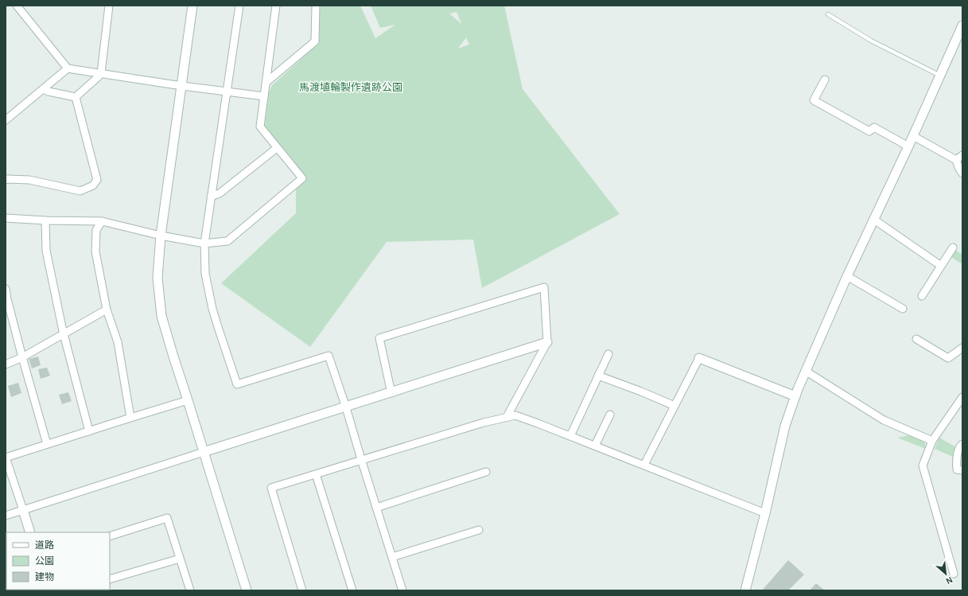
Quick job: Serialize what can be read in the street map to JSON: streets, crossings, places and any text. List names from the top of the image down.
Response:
{
  "parks": ["馬渡埴輪製作遺跡公園"],
  "legend": ["道路", "公園", "建物"],
  "north": "bottom right"
}
